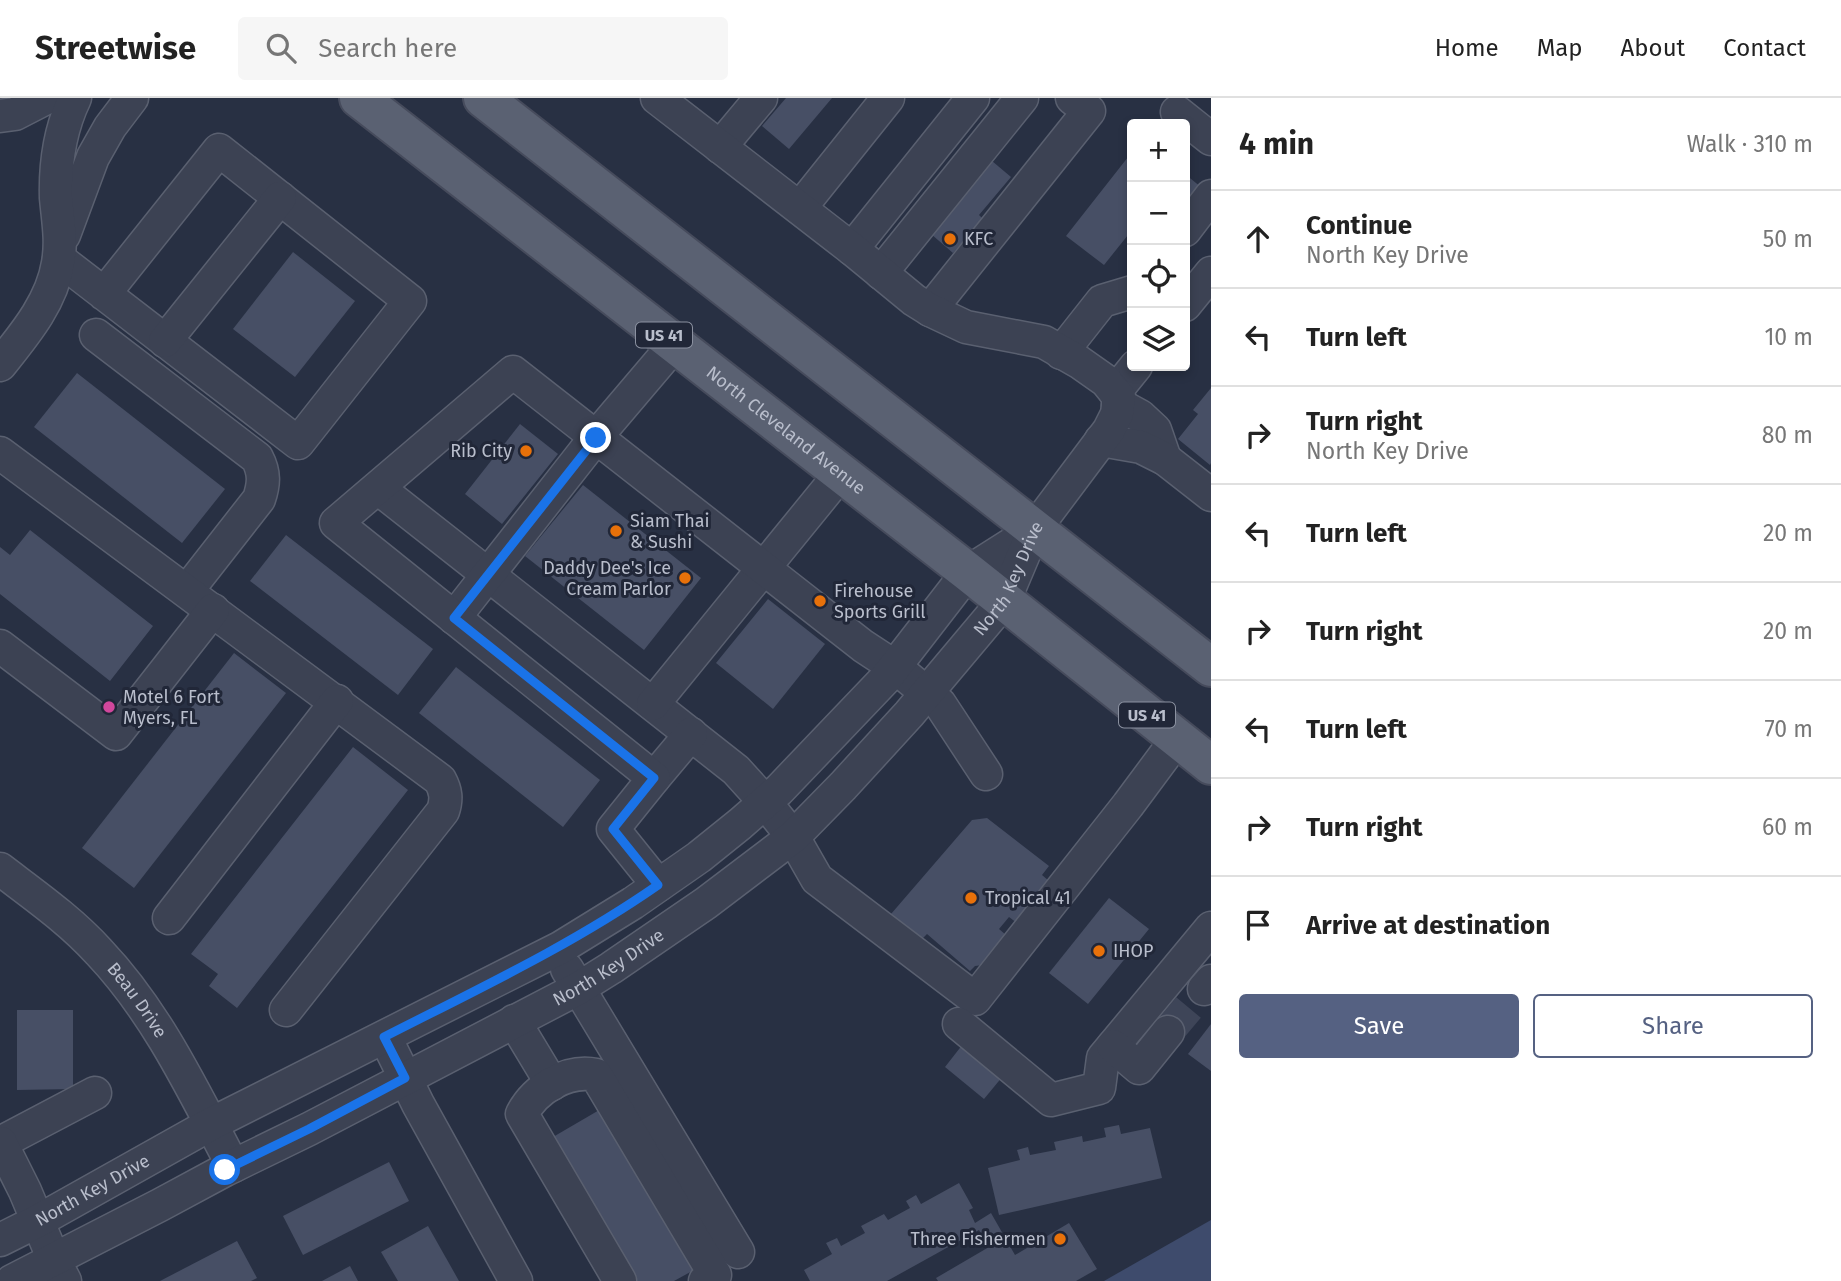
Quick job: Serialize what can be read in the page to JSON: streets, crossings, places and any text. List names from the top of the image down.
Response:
{
  "streets": {
    "main road": ["US 41", "North Cleveland Avenue"],
    "street": ["North Key Drive", "Beau Drive"]
  },
  "crossings": [
    ["North Cleveland Avenue", "North Key Drive"],
    ["North Key Drive", "Beau Drive"]
  ],
  "places": [
    "KFC",
    "Rib City",
    "Siam Thai & Sushi",
    "Daddy Dee's Ice Cream Parlor",
    "Firehouse Sports Grill",
    "Motel 6 Fort Myers, FL",
    "Tropical 41",
    "IHOP",
    "Three Fishermen"
  ],
  "page": {
    "header": "Streetwise",
    "search": "Search here",
    "nav": [
      "Home",
      "Map",
      "About",
      "Contact"
    ],
    "heading": ["4 min", "Walk · 310 m"],
    "map_buttons": ["+", "−"],
    "list": [
      ["Continue", "North Key Drive", "50 m"],
      ["Turn left", "10 m"],
      ["Turn right", "North Key Drive", "80 m"],
      ["Turn left", "20 m"],
      ["Turn right", "20 m"],
      ["Turn left", "70 m"],
      ["Turn right", "60 m"],
      "Arrive at destination"
    ],
    "buttons": ["Save", "Share"]
  }
}
